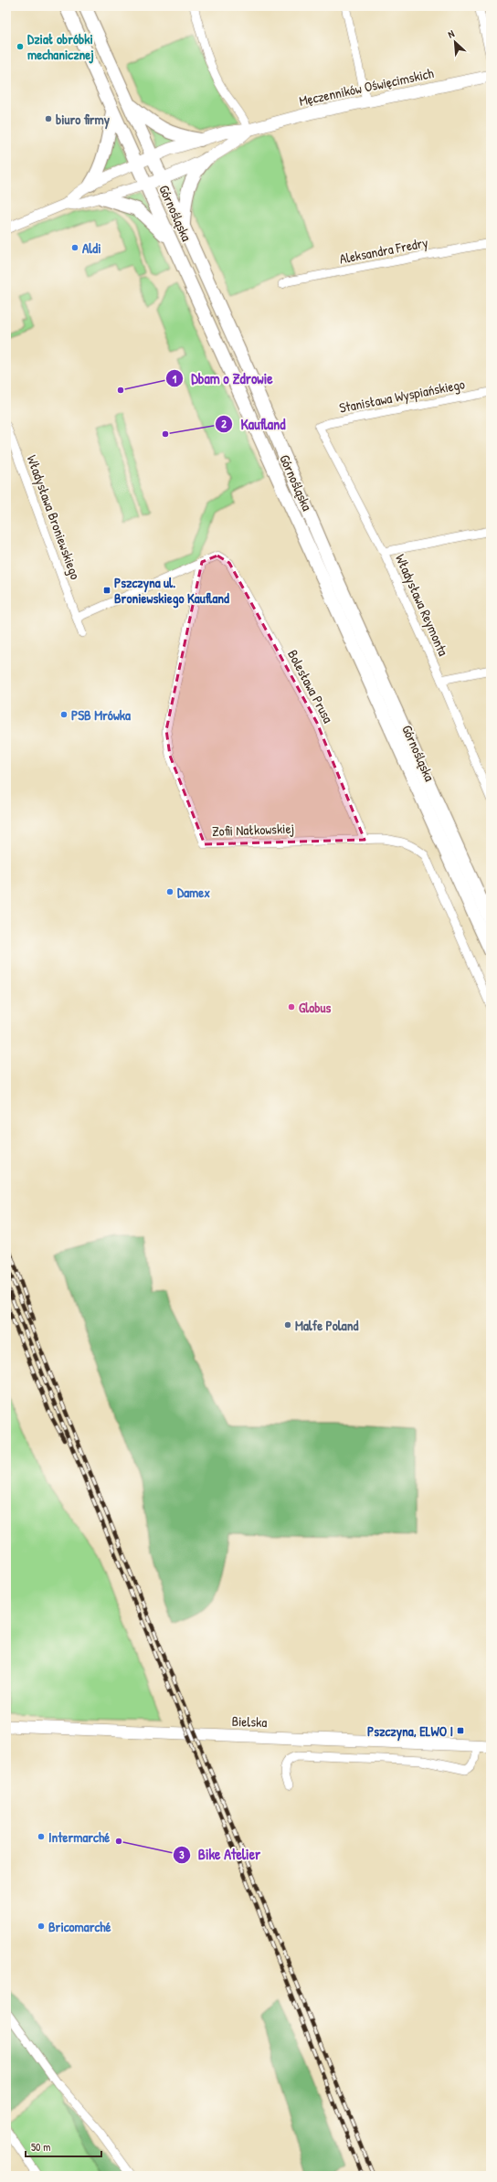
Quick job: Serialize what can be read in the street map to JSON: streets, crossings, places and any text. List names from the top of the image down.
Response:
{
  "streets": {
    "main road": ["Męczenników Oświęcimskich", "Górnośląska", "Bielska"],
    "street": [
      "Aleksandra Fredry",
      "Stanisława Wyspiańskiego",
      "Władysława Broniewskiego",
      "Władysława Reymonta",
      "Bolesława Prusa",
      "Zofii Nałkowskiej"
    ]
  },
  "crossings": [
    ["Męczenników Oświęcimskich", "Górnośląska"],
    ["Stanisława Wyspiańskiego", "Władysława Reymonta"],
    ["Bolesława Prusa", "Zofii Nałkowskiej"]
  ],
  "places": {
    "other": [
      "Dział obróbki mechanicznej",
      "biuro firmy",
      "Aldi",
      "Dbam o Zdrowie",
      "Kaufland",
      "PSB Mrówka",
      "Damex",
      "Globus",
      "Malfe Poland",
      "Intermarché",
      "Bike Atelier",
      "Bricomarché"
    ],
    "transit": ["Pszczyna ul. Broniewskiego Kaufland", "Pszczyna, ELWO I"]
  },
  "scale_bar": "50 m",
  "north": "top left"
}
